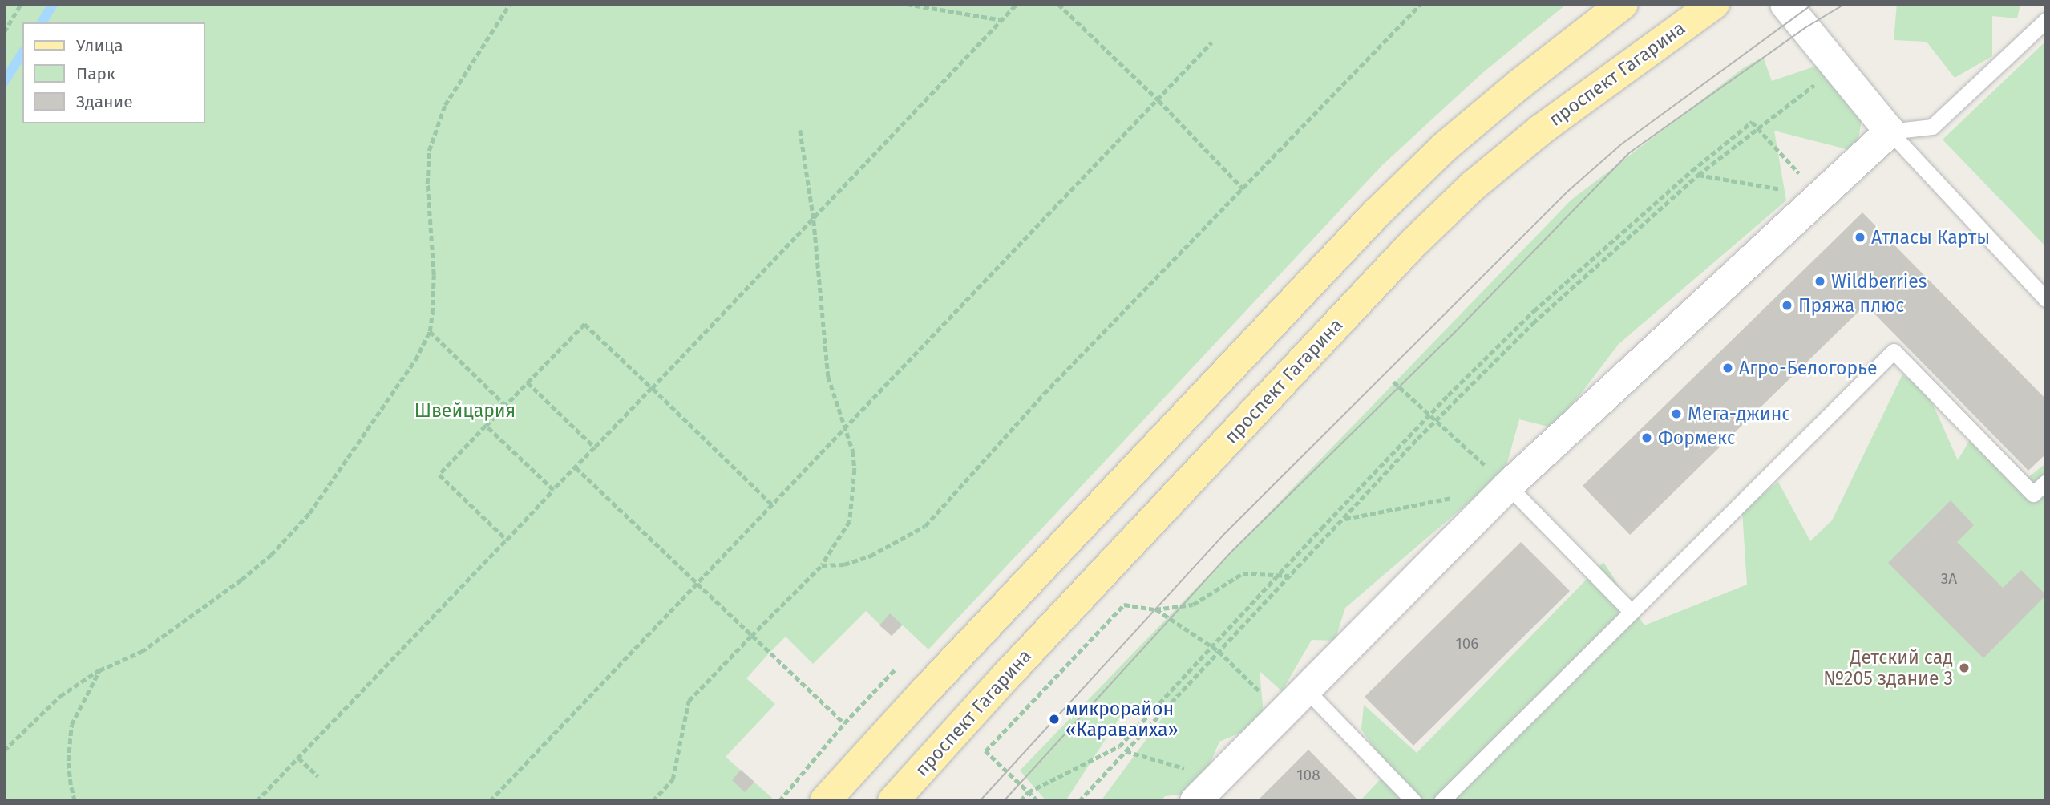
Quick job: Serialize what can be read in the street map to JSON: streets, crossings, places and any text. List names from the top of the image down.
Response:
{
  "streets": {
    "main road": ["проспект Гагарина"]
  },
  "parks": ["Швейцария"],
  "places": [
    "Атласы Карты",
    "Wildberries",
    "Пряжа плюс",
    "Агро-Белогорье",
    "Мега-джинс",
    "Формекс",
    "Детский сад №205 здание 3",
    "микрорайон «Караваиха»"
  ],
  "house_numbers": ["3А", "106", "108"],
  "legend": ["Улица", "Парк", "Здание"]
}
